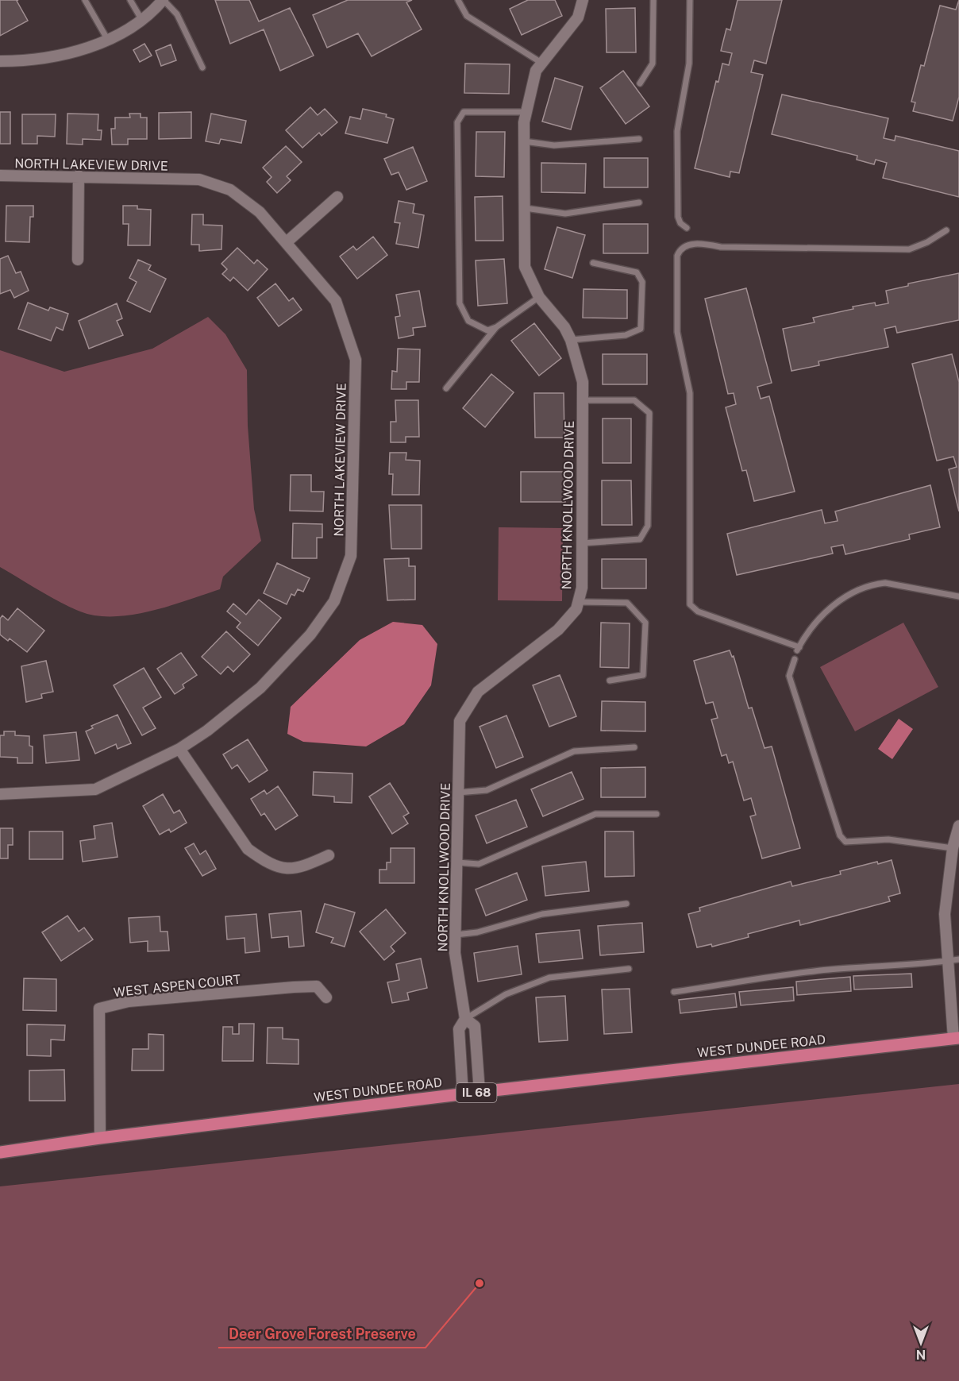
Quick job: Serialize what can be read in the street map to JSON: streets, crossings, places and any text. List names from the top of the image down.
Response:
{
  "streets": {
    "main road": ["WEST DUNDEE ROAD", "IL 68"],
    "street": ["NORTH LAKEVIEW DRIVE", "NORTH KNOLLWOOD DRIVE", "WEST ASPEN COURT"]
  },
  "crossings": [
    ["NORTH KNOLLWOOD DRIVE", "WEST DUNDEE ROAD"],
    ["WEST ASPEN COURT", "WEST DUNDEE ROAD"]
  ],
  "places": ["Deer Grove Forest Preserve"],
  "north": "bottom"
}
